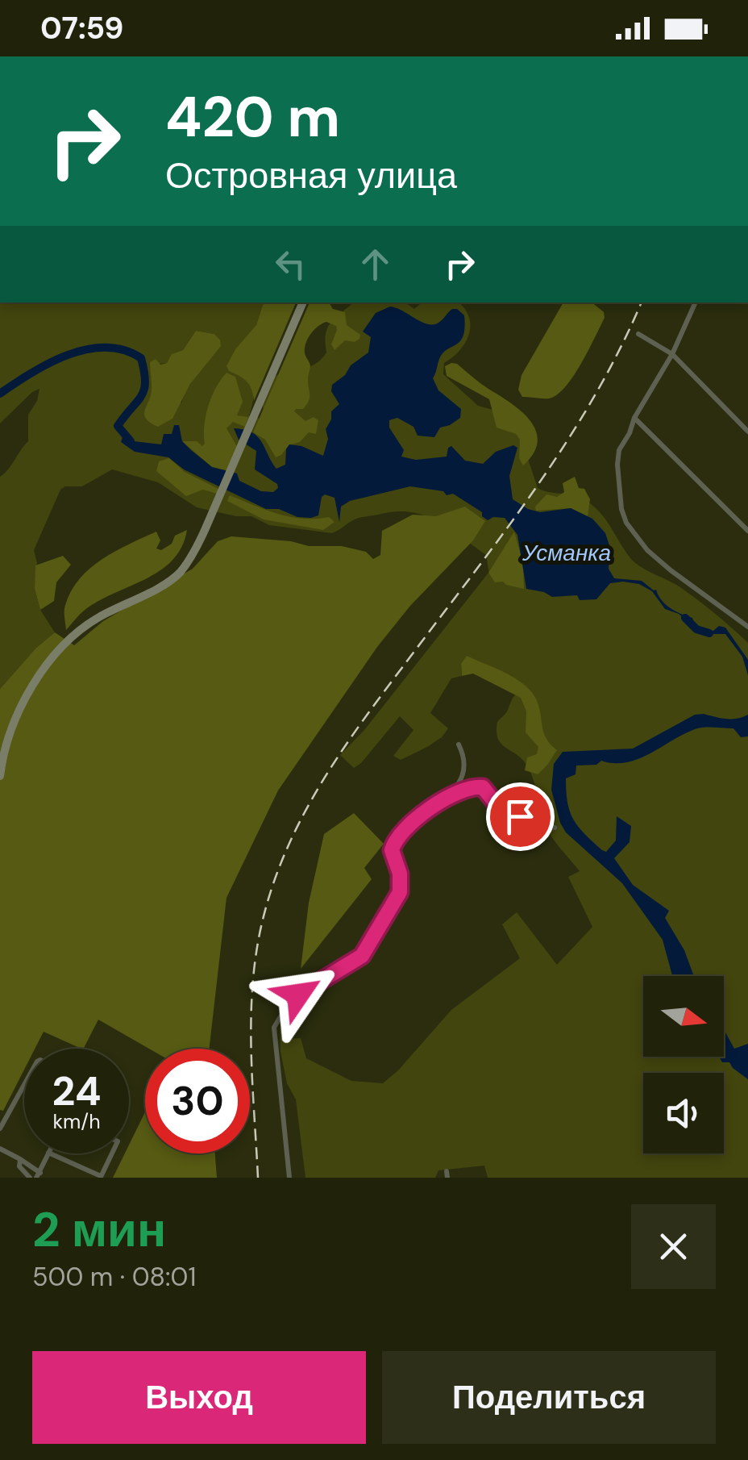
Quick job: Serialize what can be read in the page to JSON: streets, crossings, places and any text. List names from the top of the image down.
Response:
{
  "water": ["Усманка"],
  "north": "right",
  "page": {
    "status": "07:59",
    "turn": ["420 m", "Островная улица"],
    "speed": "24 km/h",
    "limit": "30",
    "heading": ["2 мин", "500 m · 08:01"],
    "buttons": ["Выход", "Поделиться"]
  }
}
